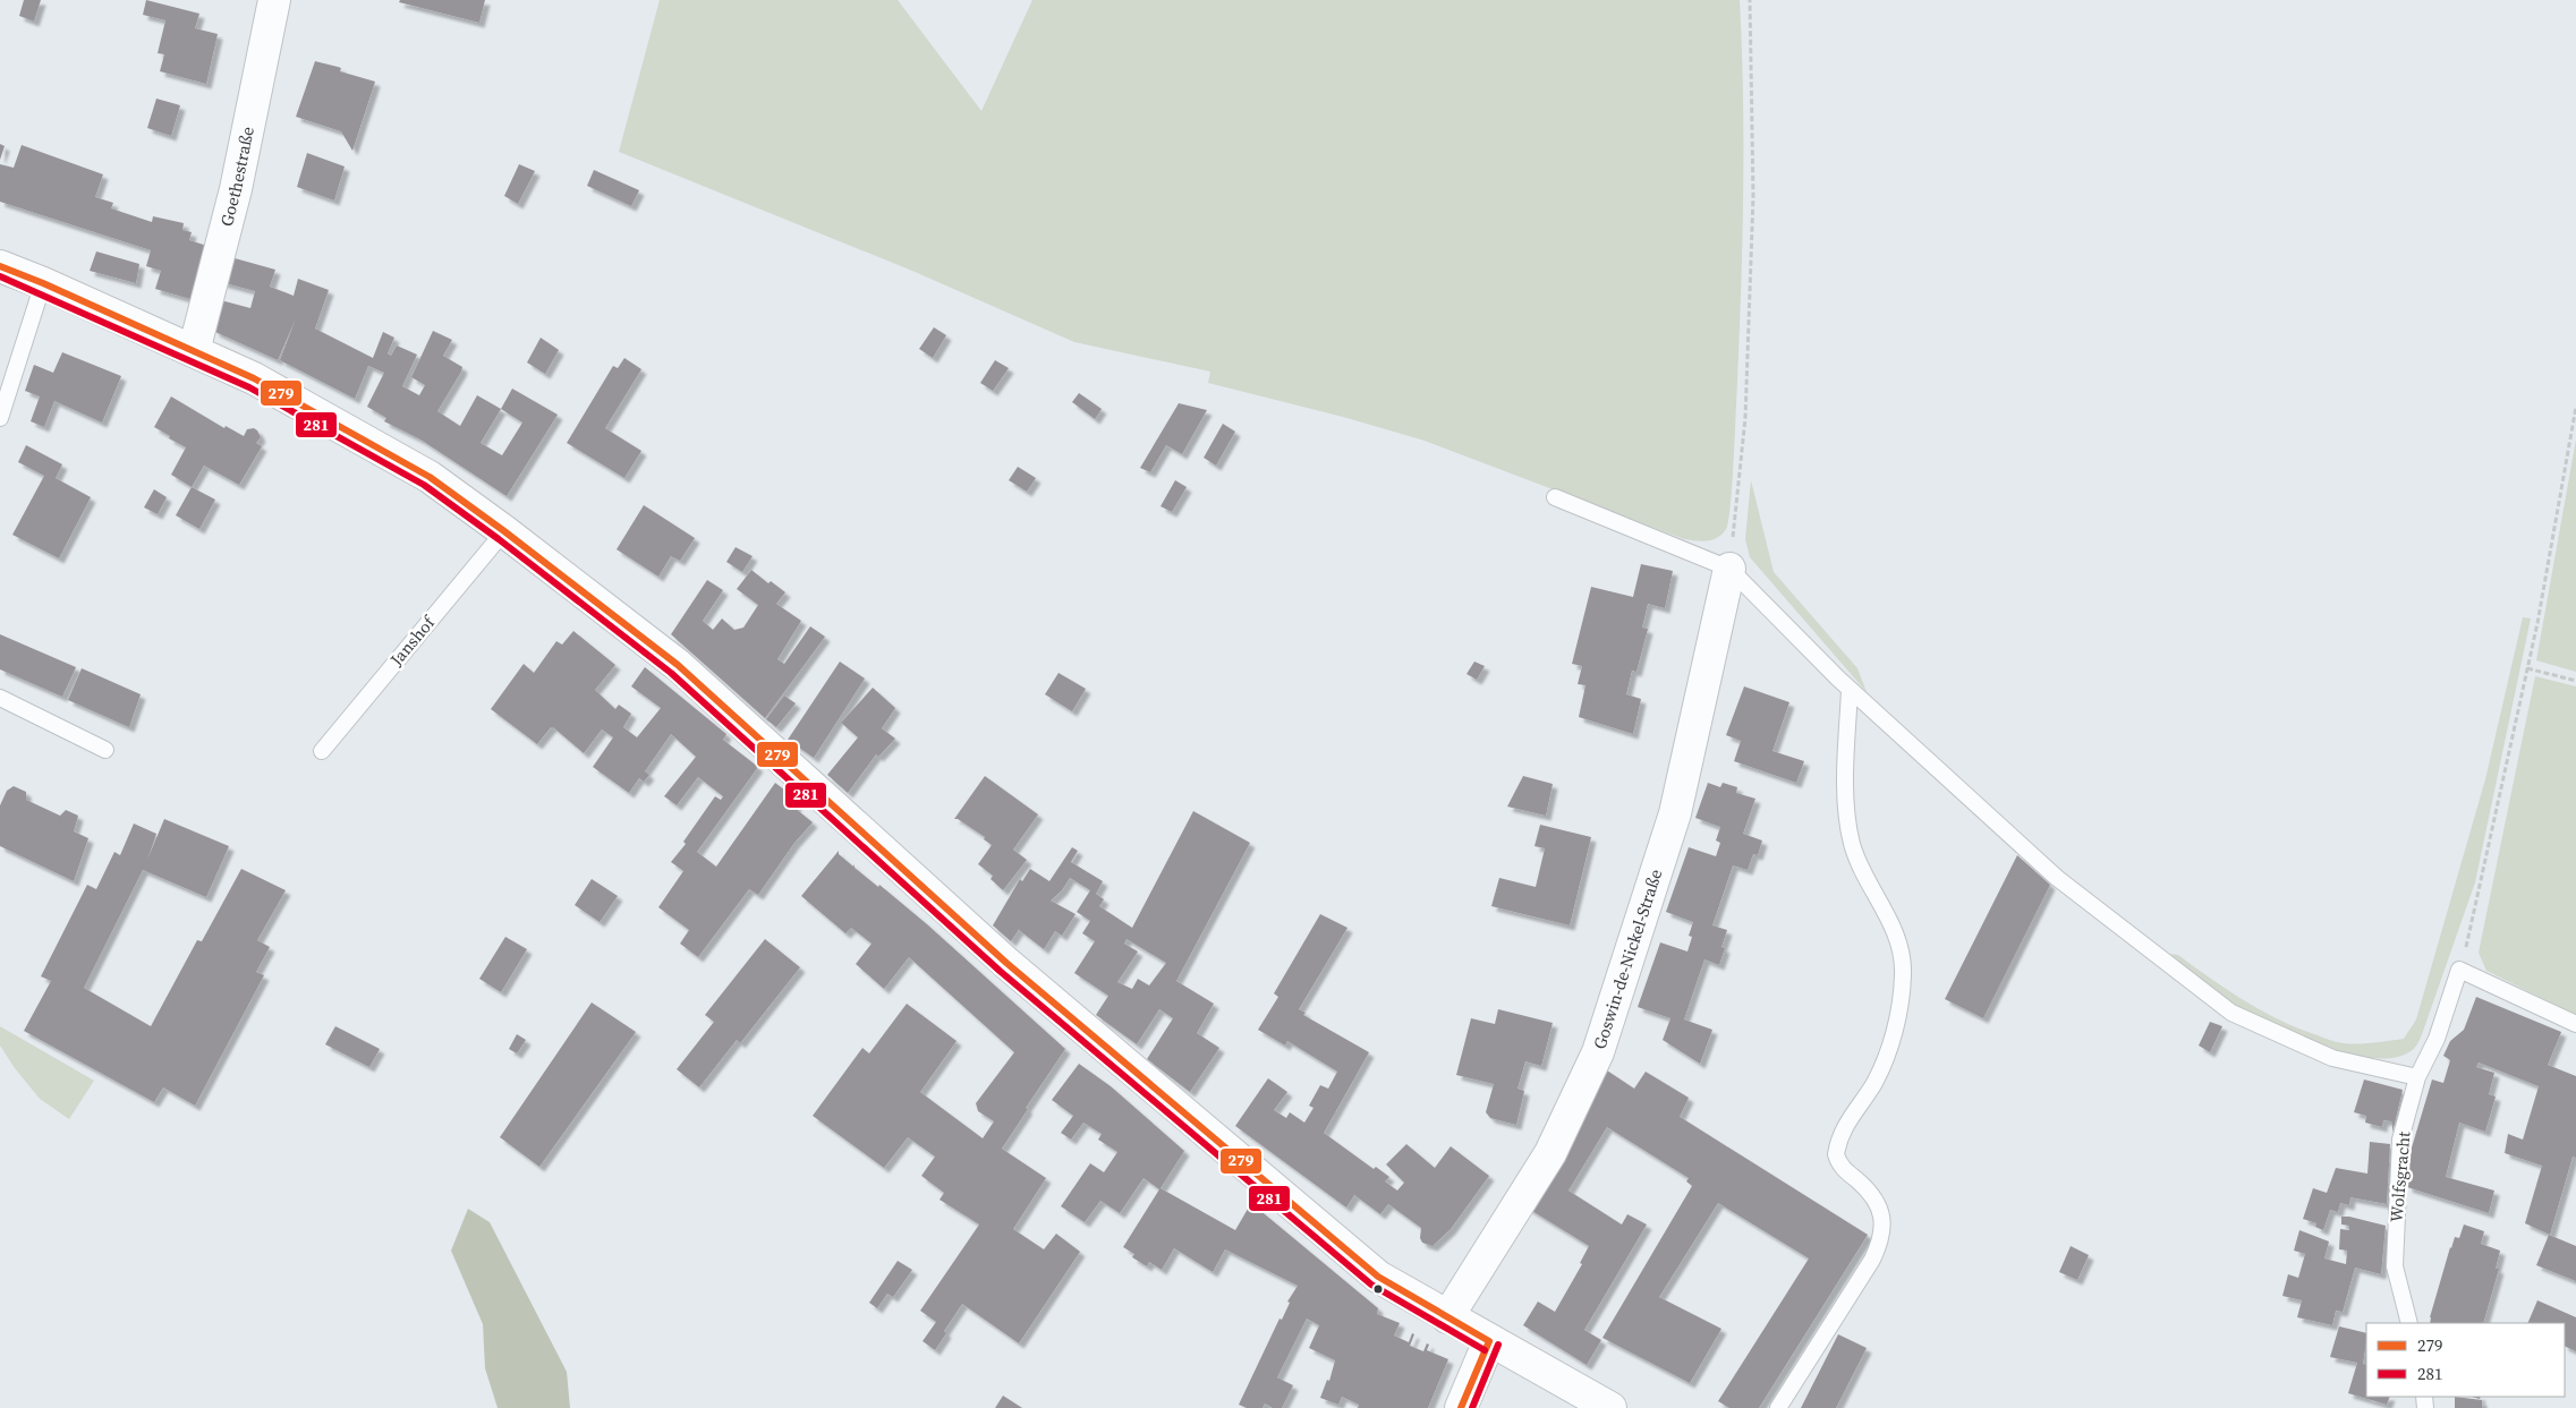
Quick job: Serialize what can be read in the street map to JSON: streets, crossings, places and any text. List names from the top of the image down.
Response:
{
  "streets": {
    "street": ["Goethestraße", "Goswin-de-Nickel-Straße"],
    "lane": ["Janshof", "Wolfsgracht"]
  },
  "lines": ["transit line 279", "transit line 281"],
  "legend": ["279", "281"]
}
